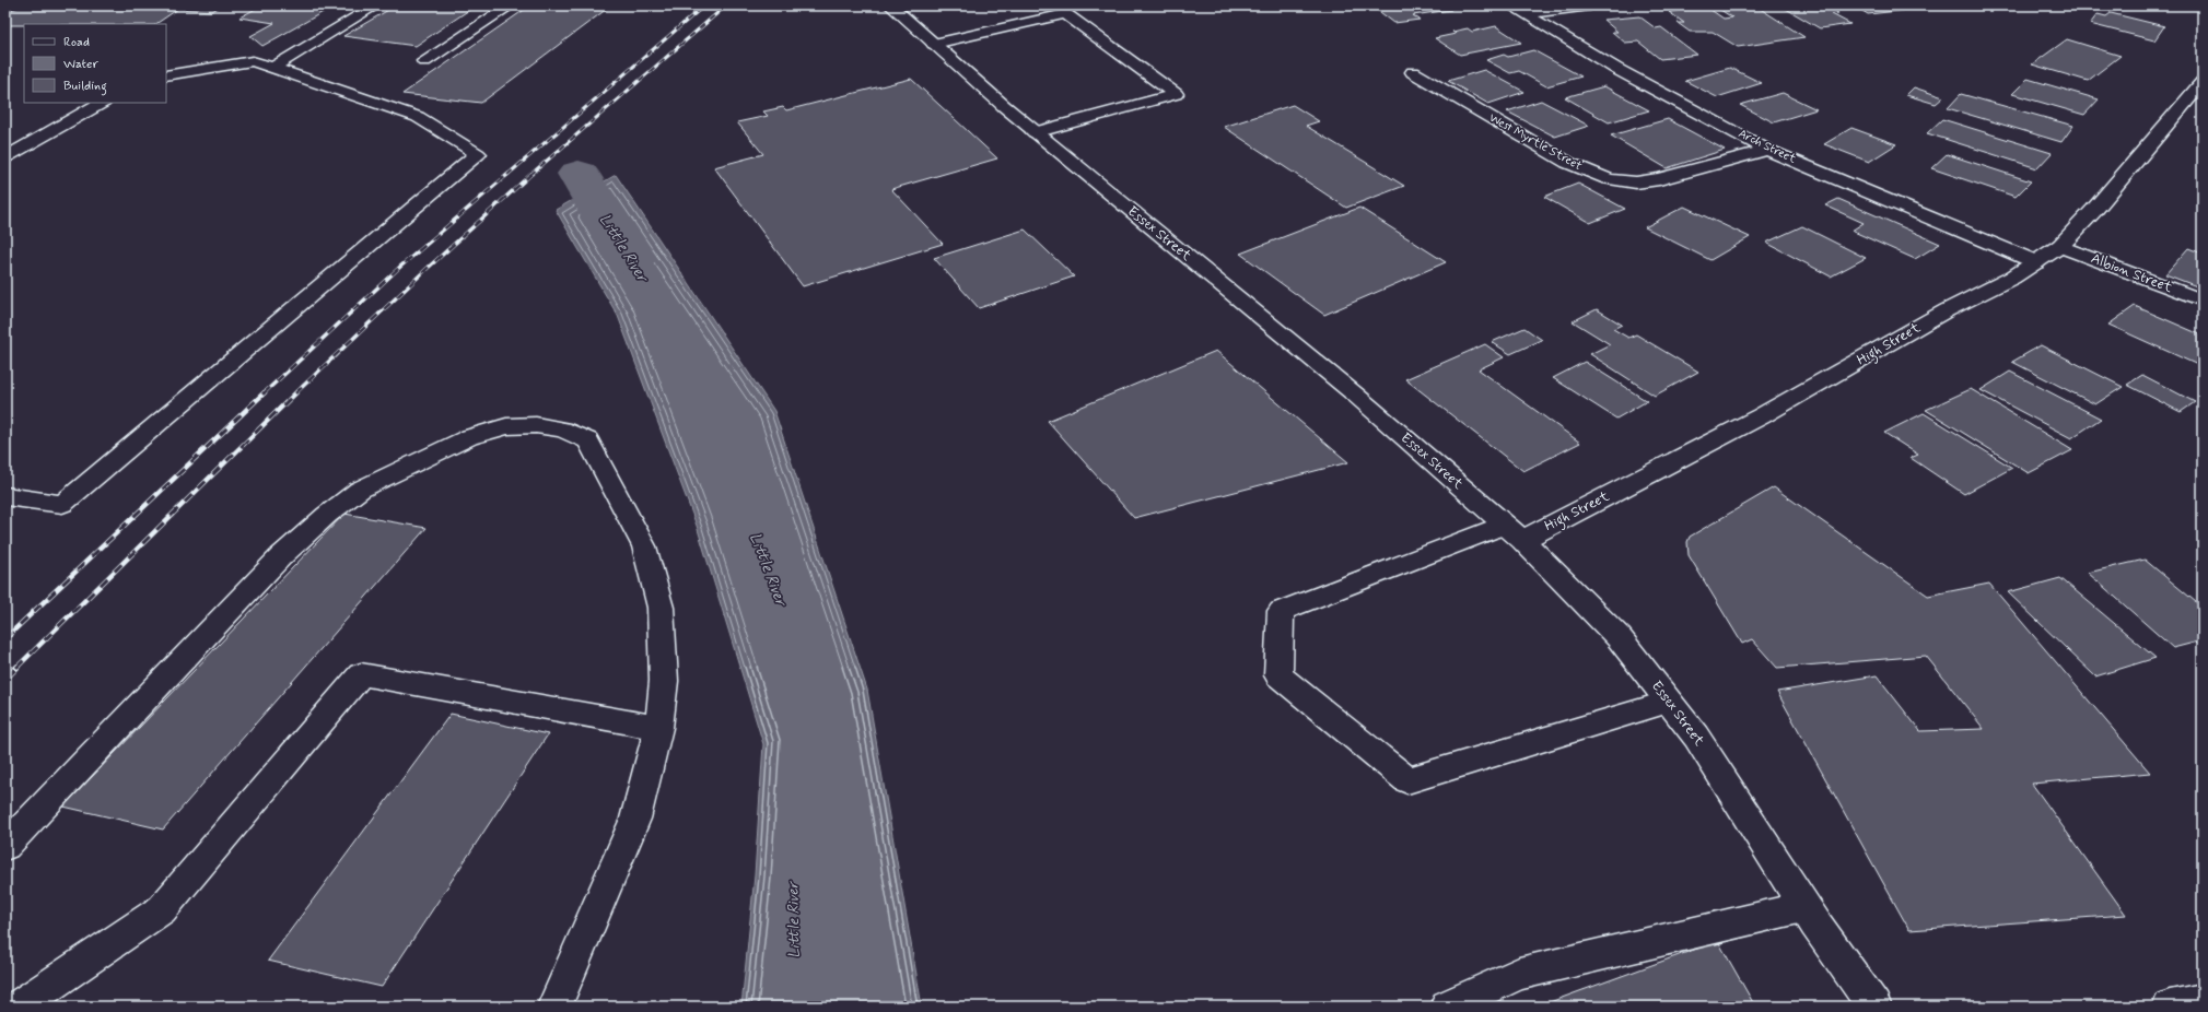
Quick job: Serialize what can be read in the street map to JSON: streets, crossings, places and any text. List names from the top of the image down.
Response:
{
  "streets": {
    "street": [
      "West Myrtle Street",
      "Arch Street",
      "Essex Street",
      "Albion Street",
      "High Street"
    ]
  },
  "crossings": [
    ["West Myrtle Street", "Arch Street"],
    ["Arch Street", "High Street"],
    ["Essex Street", "High Street"],
    ["Albion Street", "High Street"]
  ],
  "water": ["Little River"],
  "legend": ["Road", "Water", "Building"]
}
